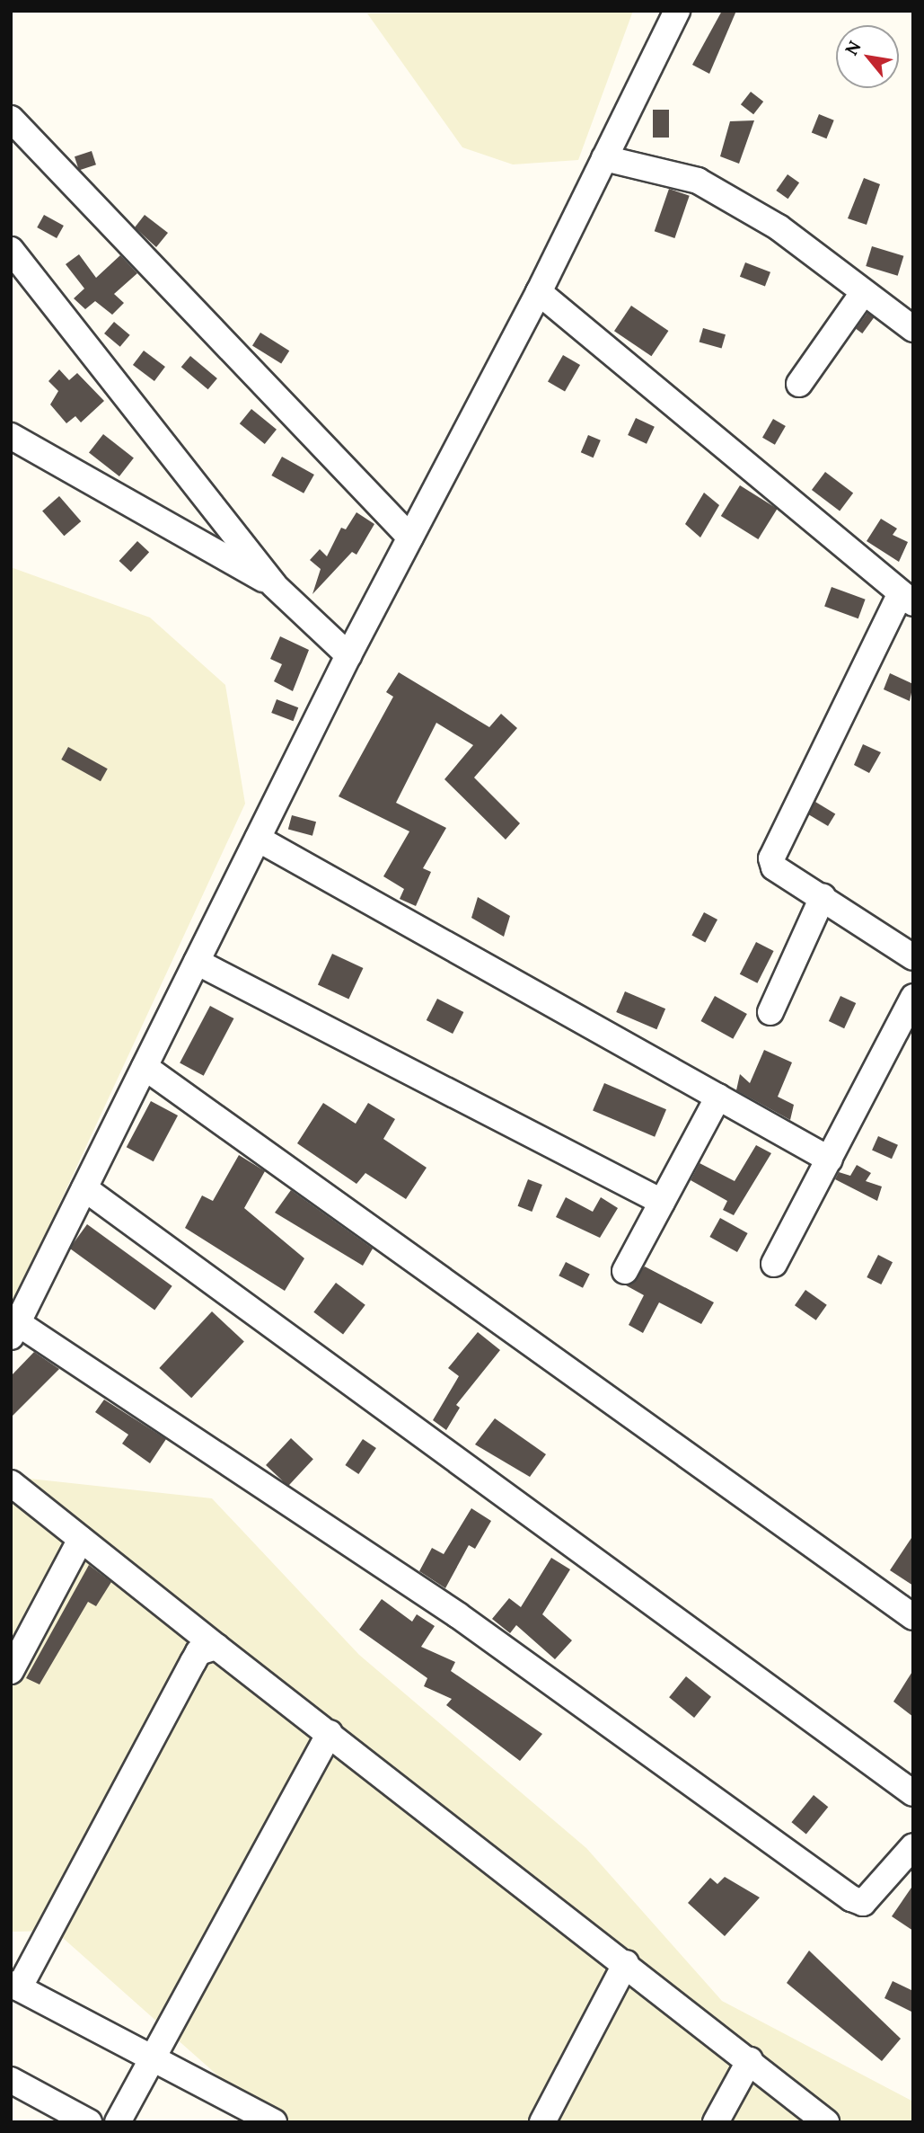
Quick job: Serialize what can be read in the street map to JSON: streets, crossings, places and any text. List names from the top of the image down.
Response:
{
  "north": "top left"
}
